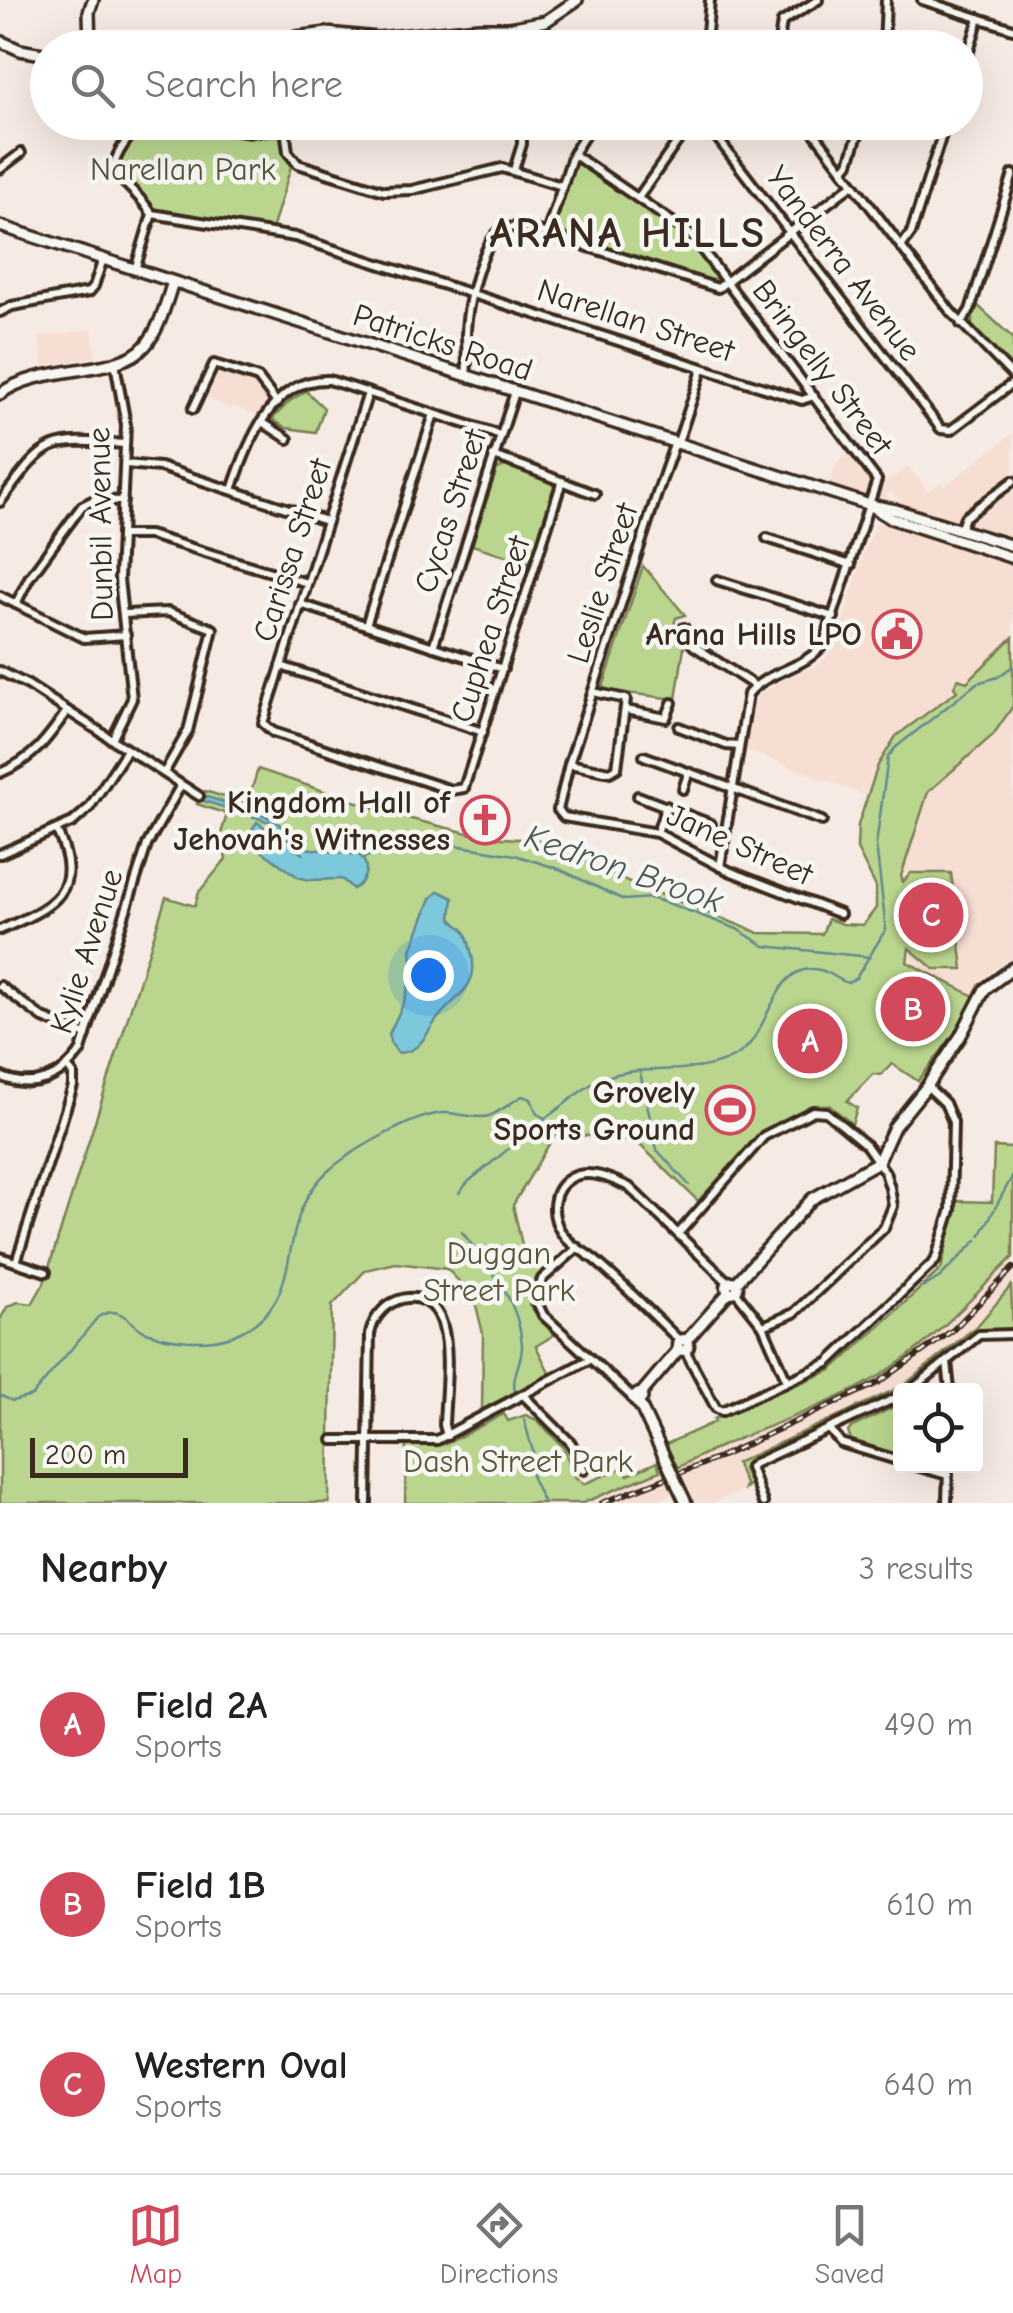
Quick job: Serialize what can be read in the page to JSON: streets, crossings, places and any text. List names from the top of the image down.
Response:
{
  "streets": {
    "street": [
      "Yanderra Avenue",
      "Narellan Street",
      "Patricks Road",
      "Bringelly Street",
      "Cycas Street",
      "Dunbil Avenue",
      "Carissa Street",
      "Leslie Street",
      "Cuphea Street",
      "Jane Street",
      "Kylie Avenue"
    ]
  },
  "crossings": [
    ["Narellan Street", "Bringelly Street"],
    ["Narellan Street", "Leslie Street"],
    ["Patricks Road", "Bringelly Street"],
    ["Patricks Road", "Cycas Street"],
    ["Patricks Road", "Leslie Street"],
    ["Carissa Street", "Cuphea Street"],
    ["Leslie Street", "Jane Street"]
  ],
  "districts": ["ARANA HILLS"],
  "water": ["Kedron Brook"],
  "parks": ["Narellan Park", "Duggan Street Park", "Dash Street Park"],
  "places": {
    "public building": ["Arana Hills LPO"],
    "church": ["Kingdom Hall of Jehovah's Witnesses"],
    "sports": ["Grovely Sports Ground"]
  },
  "scale_bar": "200 m",
  "page": {
    "search": "Search here",
    "pins": ["C", "B", "A"],
    "scale": "200 m",
    "heading": ["Nearby", "3 results"],
    "list": [
      {
        "mark": "A",
        "name": "Field 2A",
        "note": "Sports",
        "value": "490 m"
      },
      {
        "mark": "B",
        "name": "Field 1B",
        "note": "Sports",
        "value": "610 m"
      },
      {
        "mark": "C",
        "name": "Western Oval",
        "note": "Sports",
        "value": "640 m"
      }
    ],
    "nav": ["Map", "Directions", "Saved"]
  }
}
